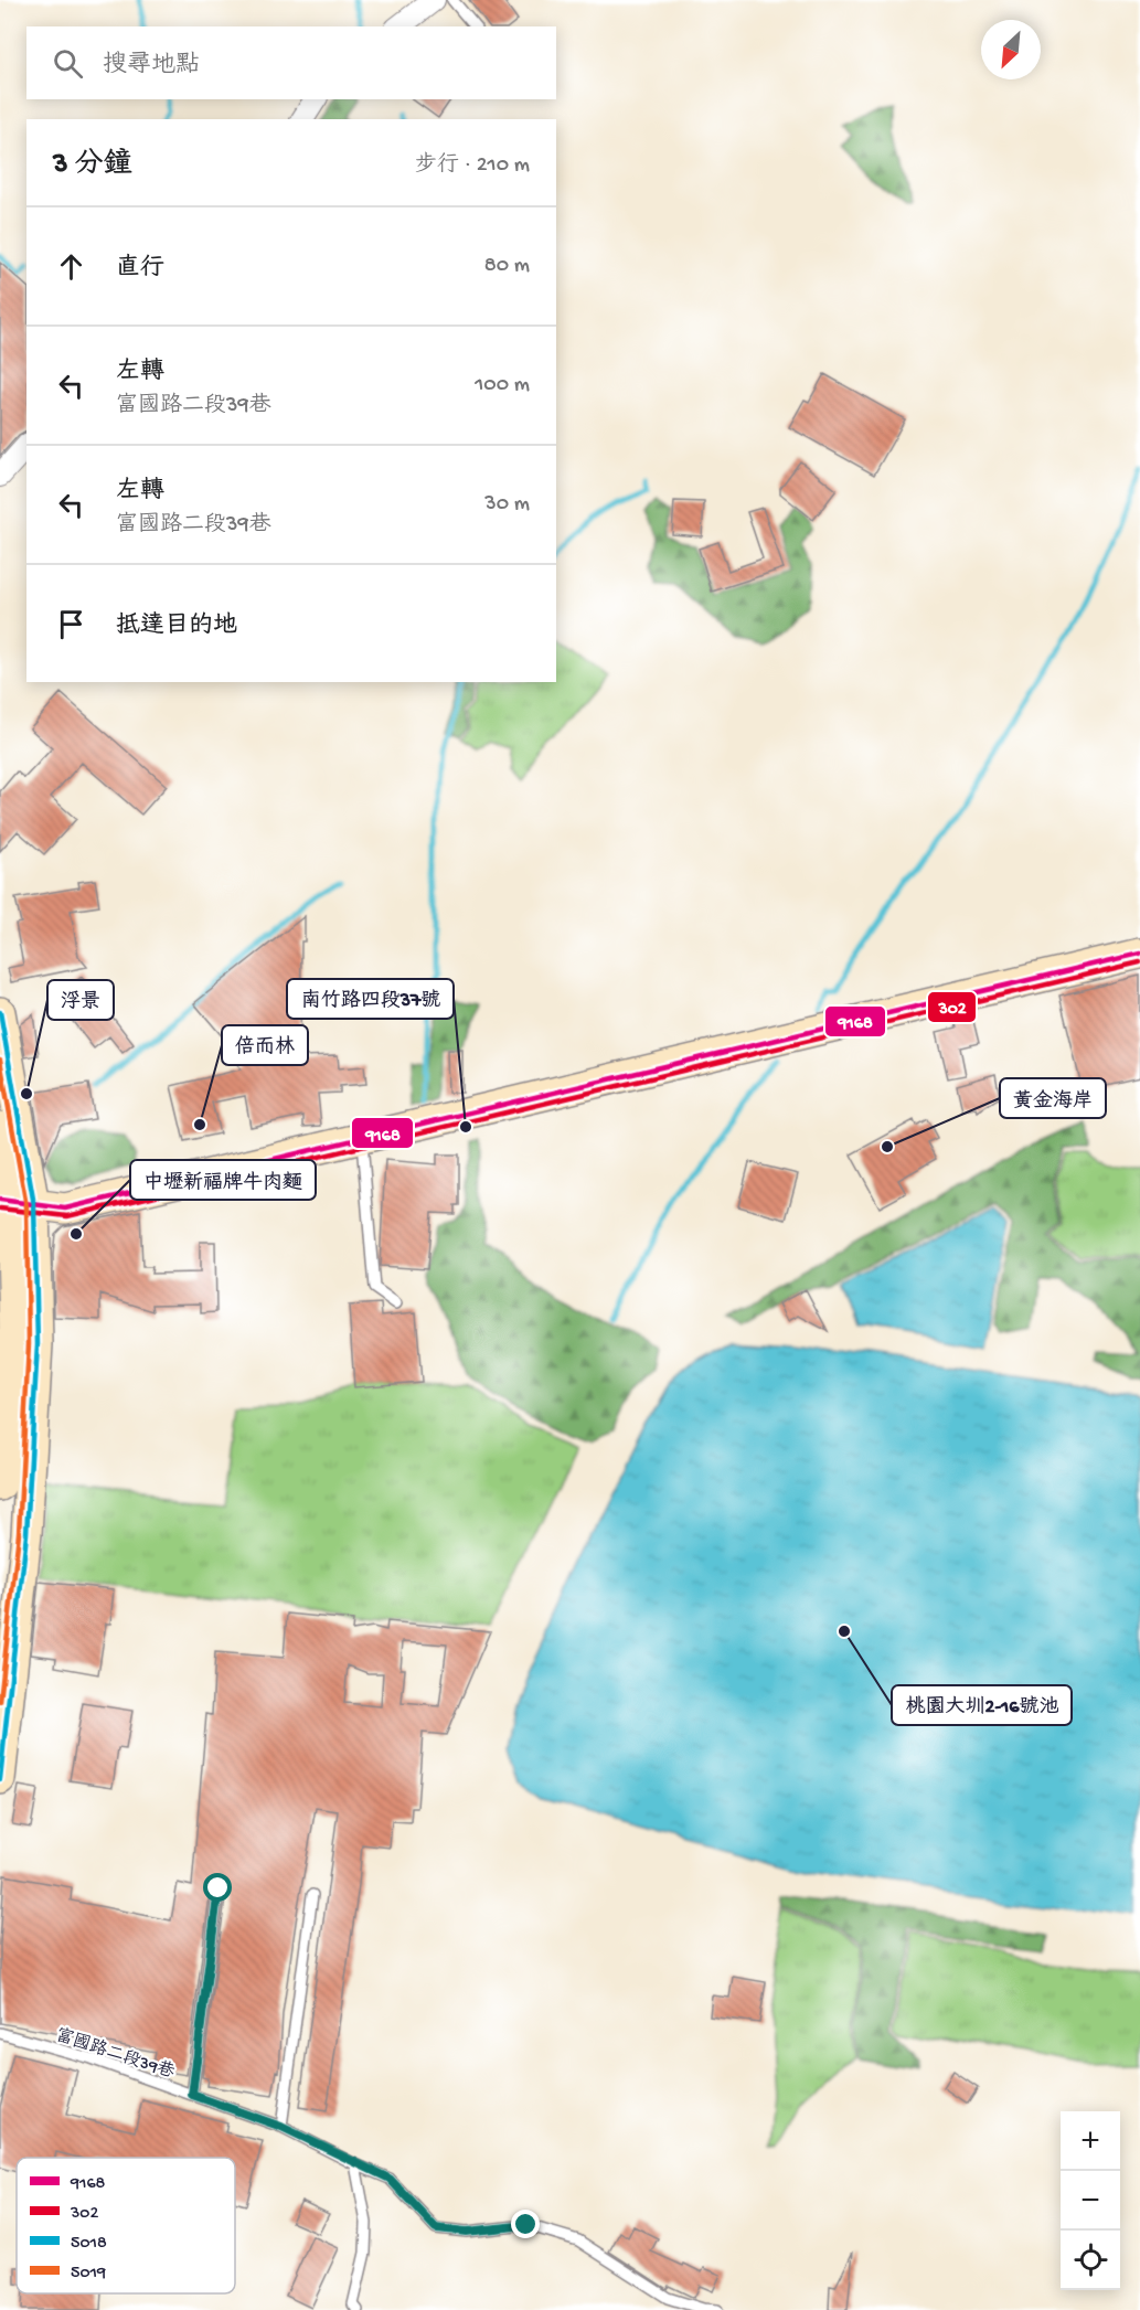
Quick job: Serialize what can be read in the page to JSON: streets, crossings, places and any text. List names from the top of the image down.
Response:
{
  "streets": {
    "lane": ["富國路二段39巷"]
  },
  "places": [
    "浮景",
    "倍而林",
    "南竹路四段37號",
    "黃金海岸",
    "中壢新福牌牛肉麵",
    "桃園大圳2-16號池"
  ],
  "lines": [
    "transit line 9168",
    "transit line 302",
    "transit line 5018",
    "transit line 5019"
  ],
  "legend": [
    "9168",
    "302",
    "5018",
    "5019"
  ],
  "north": "bottom left",
  "page": {
    "search": "搜尋地點",
    "heading": ["3 分鐘", "步行 · 210 m"],
    "list": [
      ["直行", "80 m"],
      ["左轉", "富國路二段39巷", "100 m"],
      ["左轉", "富國路二段39巷", "30 m"],
      "抵達目的地"
    ],
    "map_buttons": ["+", "−"]
  }
}
